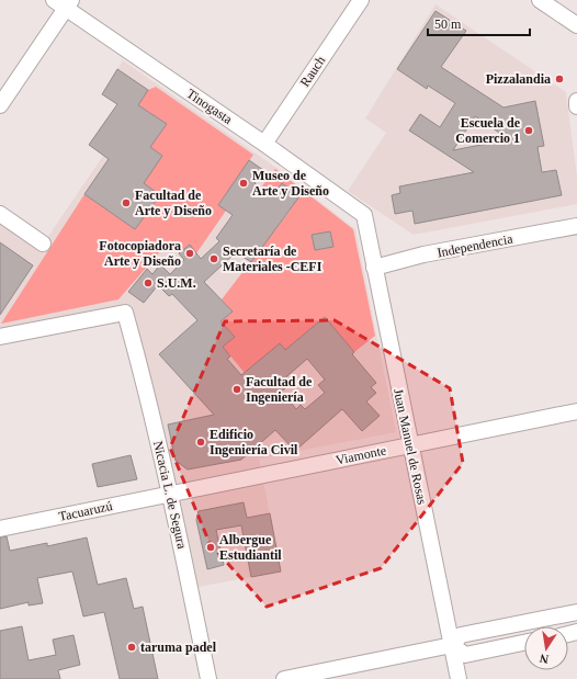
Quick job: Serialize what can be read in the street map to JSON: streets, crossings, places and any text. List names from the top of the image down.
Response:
{
  "streets": {
    "street": [
      "Rauch",
      "Tinogasta",
      "Independencia",
      "Juan Manuel de Rosas",
      "Viamonte",
      "Nicacia L. de Segura",
      "Tacuaruzú"
    ]
  },
  "crossings": [
    ["Rauch", "Tinogasta"],
    ["Tinogasta", "Juan Manuel de Rosas"],
    ["Independencia", "Juan Manuel de Rosas"],
    ["Juan Manuel de Rosas", "Viamonte"],
    ["Viamonte", "Nicacia L. de Segura"],
    ["Viamonte", "Tacuaruzú"],
    ["Nicacia L. de Segura", "Tacuaruzú"]
  ],
  "places": [
    "Pizzalandia",
    "Escuela de Comercio 1",
    "Museo de Arte y Diseño",
    "Facultad de Arte y Diseño",
    "Fotocopiadora Arte y Diseño",
    "Secretaría de Materiales -CEFI",
    "S.U.M.",
    "Facultad de Ingeniería",
    "Edificio Ingeniería Civil",
    "Albergue Estudiantil",
    "taruma padel"
  ],
  "scale_bar": "50 m",
  "north": "bottom"
}
